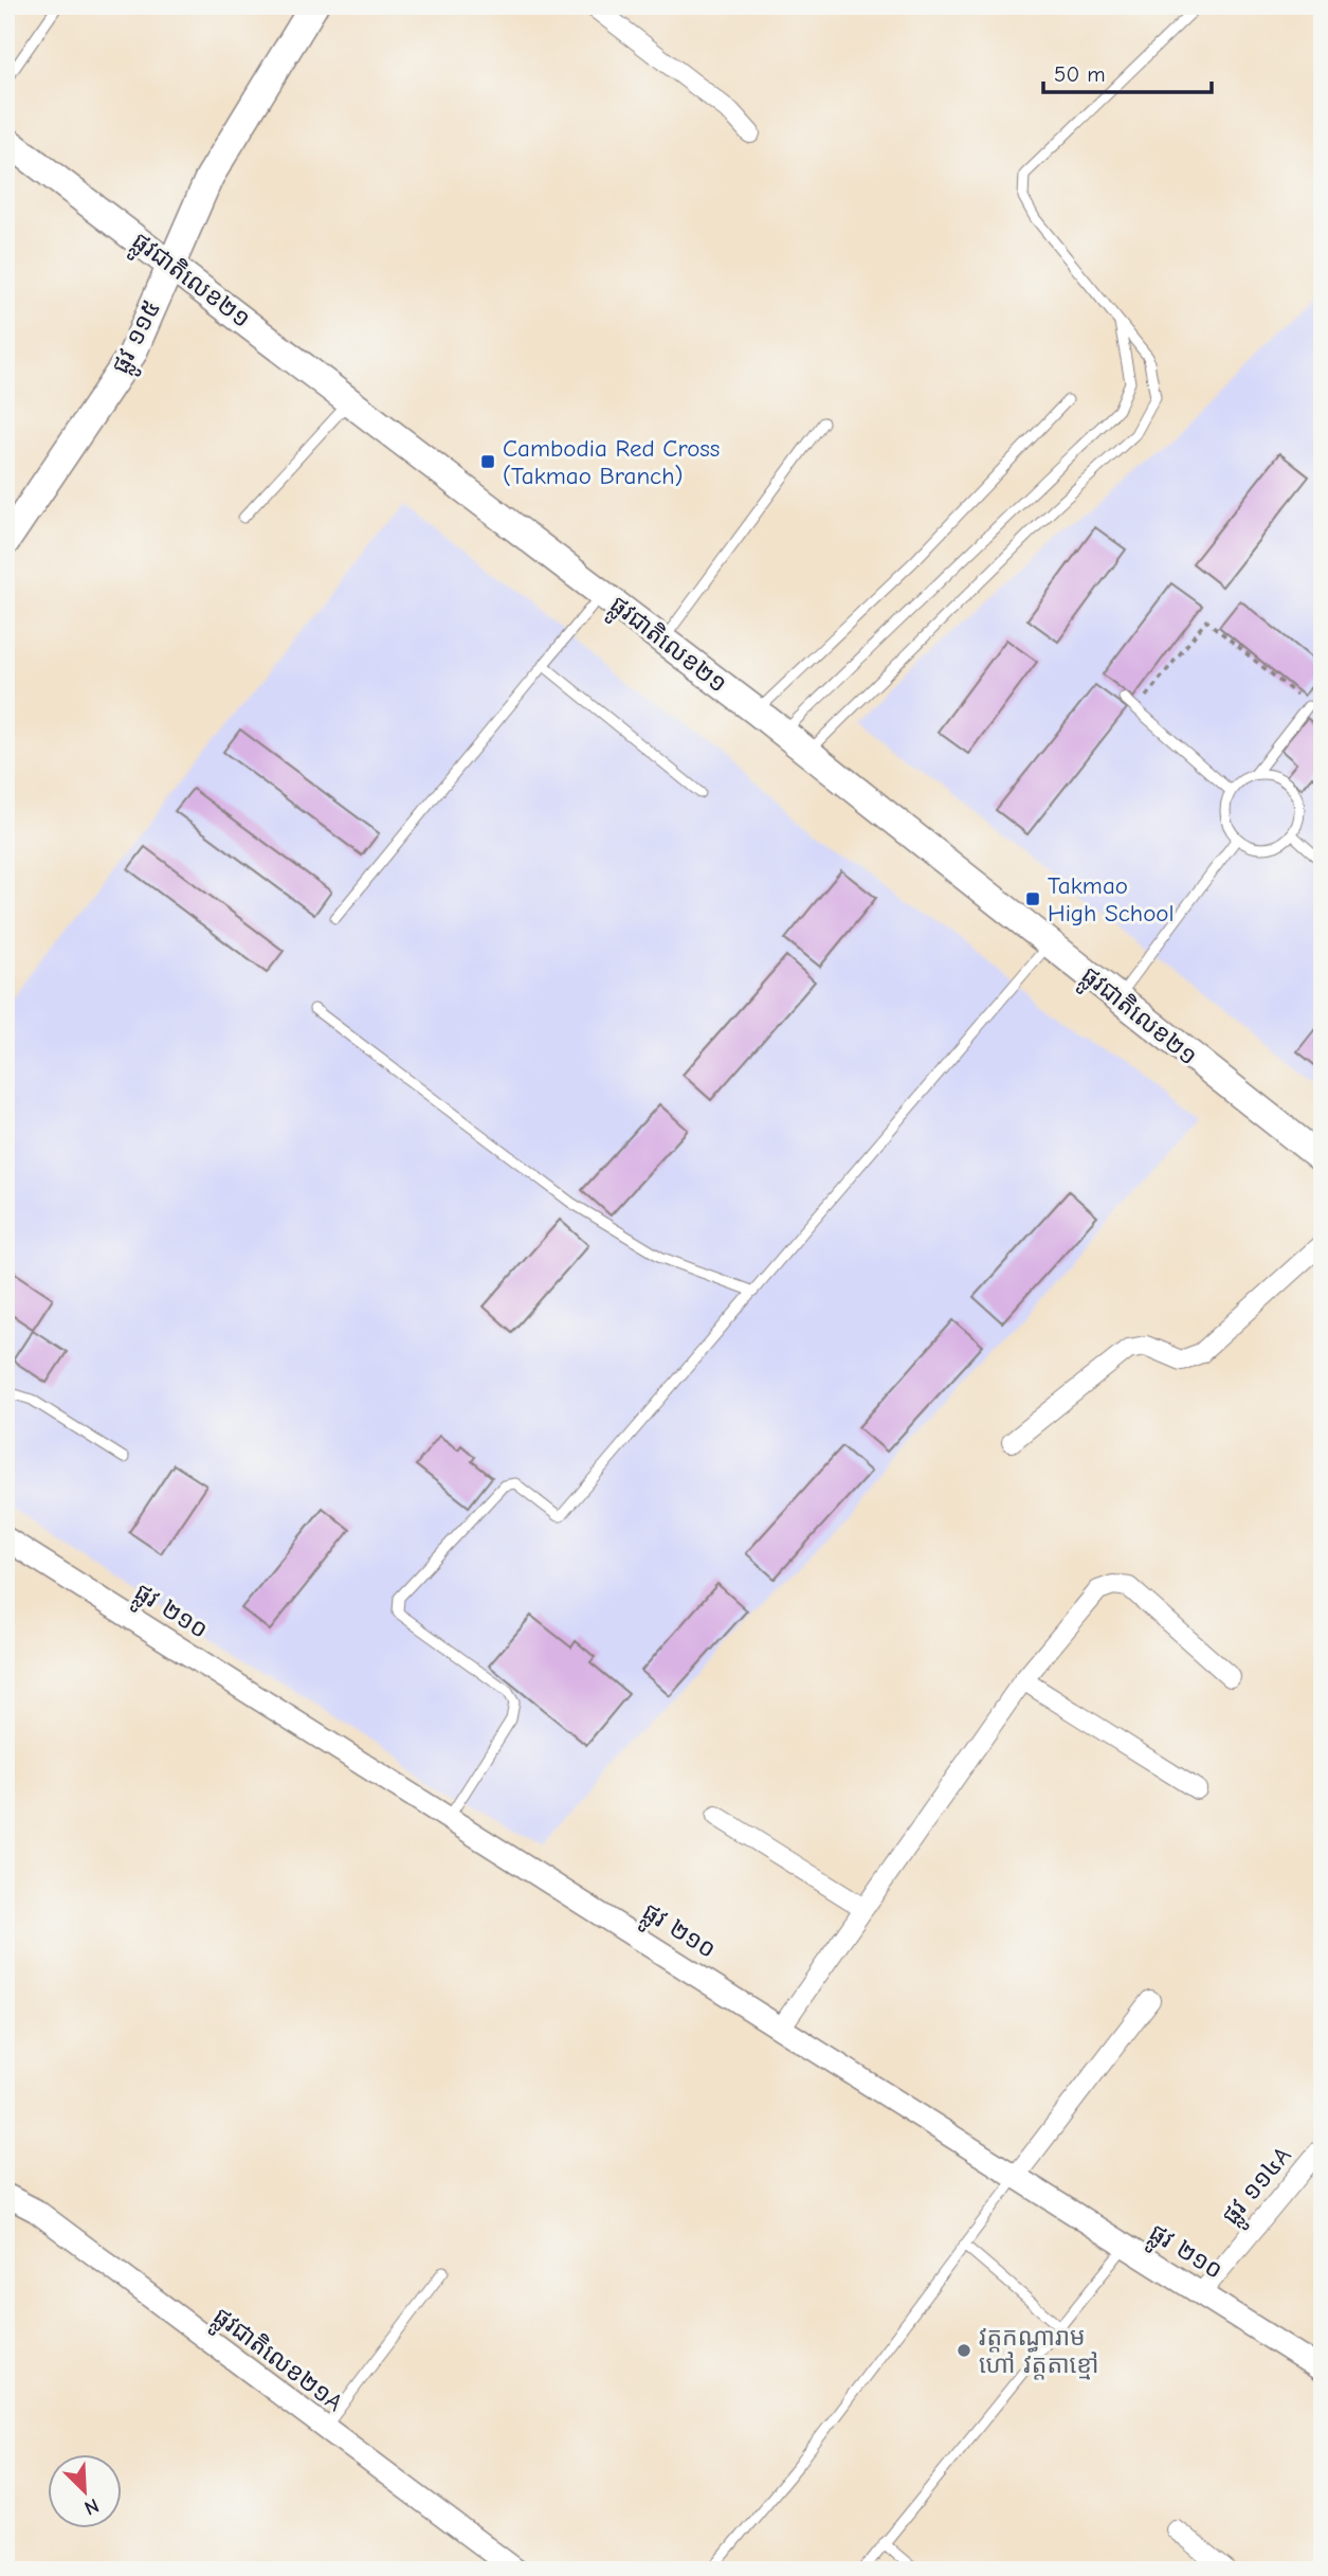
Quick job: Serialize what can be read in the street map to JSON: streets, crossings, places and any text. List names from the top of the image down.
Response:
{
  "streets": {
    "main road": ["ផ្លូវជាតិលេខ២១", "ផ្លូវ ១១៥"],
    "street": ["ផ្លូវ ២១០", "ផ្លូវ ១១៤A", "ផ្លូវជាតិលេខ២១A"]
  },
  "crossings": [
    ["ផ្លូវជាតិលេខ២១", "ផ្លូវ ១១៥"],
    ["ផ្លូវ ២១០", "ផ្លូវ ១១៤A"]
  ],
  "places": {
    "transit": ["Cambodia Red Cross (Takmao Branch)", "Takmao High School"],
    "other": ["វត្តកណ្ធារាម ហៅ វត្តតាខ្មៅ"]
  },
  "scale_bar": "50 m",
  "north": "bottom right"
}
